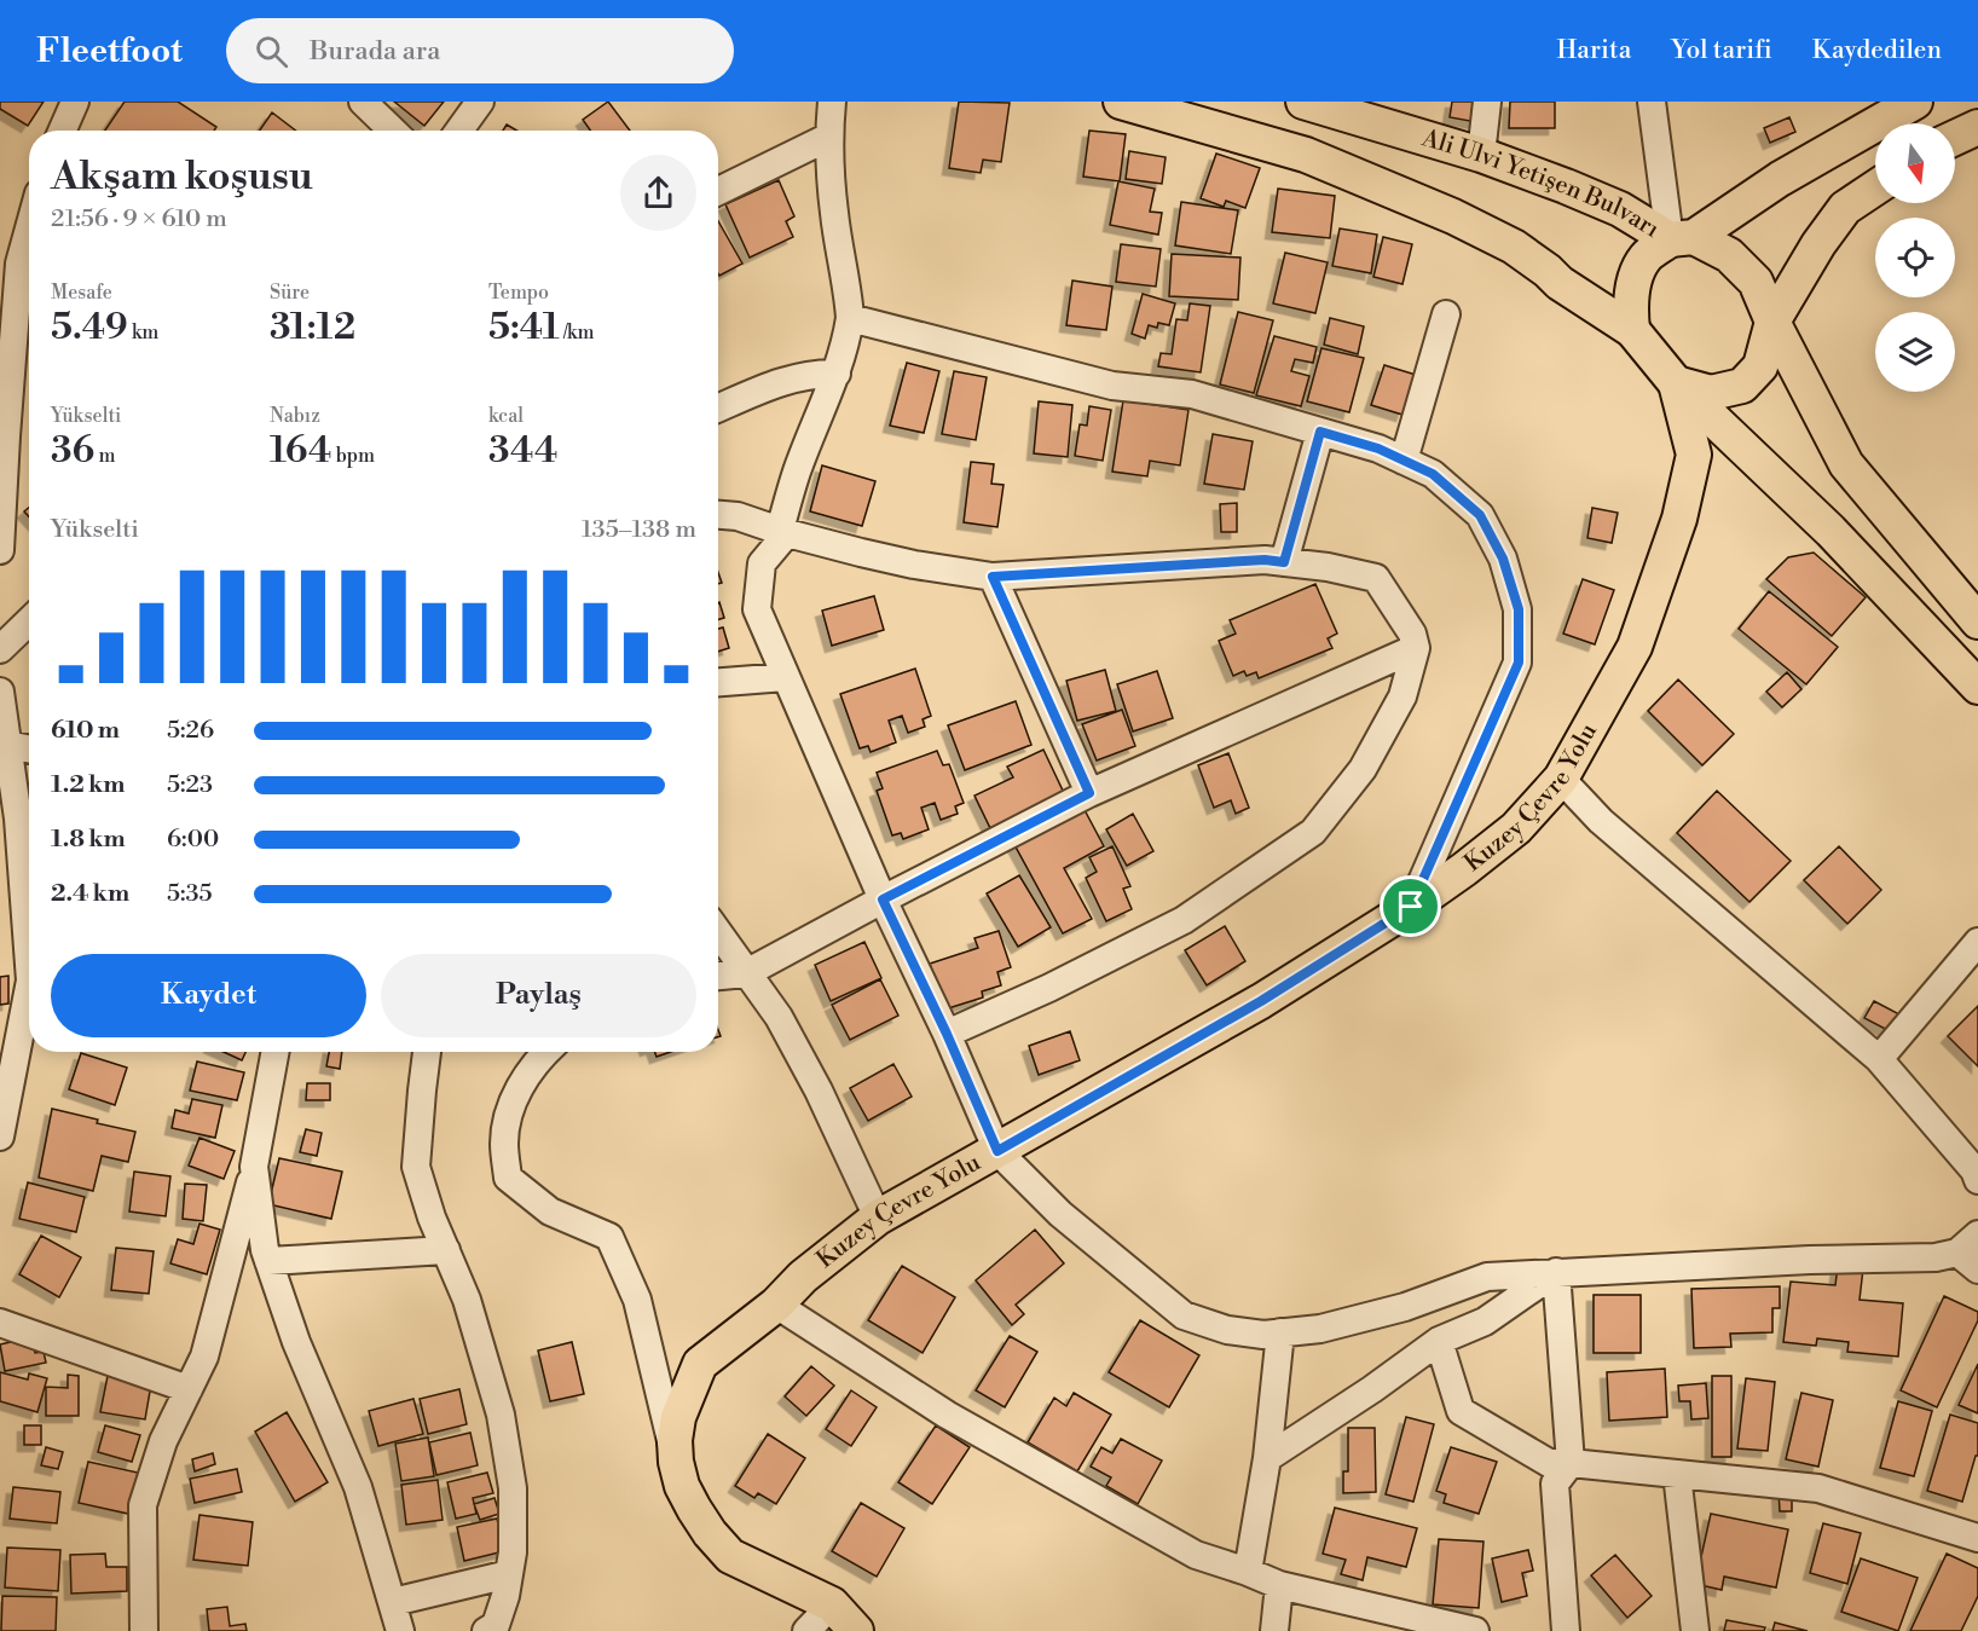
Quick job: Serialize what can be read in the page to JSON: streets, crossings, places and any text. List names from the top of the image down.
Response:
{
  "streets": {
    "main road": ["Ali Ulvi Yetişen Bulvarı", "Kuzey Çevre Yolu"]
  },
  "crossings": [
    ["Ali Ulvi Yetişen Bulvarı", "Kuzey Çevre Yolu"]
  ],
  "north": "bottom",
  "page": {
    "header": "Fleetfoot",
    "search": "Burada ara",
    "nav": ["Harita", "Yol tarifi", "Kaydedilen"],
    "heading": ["Akşam koşusu", "21:56 · 9 × 610 m"],
    "stats": [
      ["Mesafe", "5.49 km"],
      ["Süre", "31:12"],
      ["Tempo", "5:41 /km"],
      ["Yükselti", "36 m"],
      ["Nabız", "164 bpm"],
      ["kcal", "344"]
    ],
    "chart": ["Yükselti", "135–138 m"],
    "list": [
      {
        "name": "610 m",
        "note": "5:26"
      },
      {
        "name": "1.2 km",
        "note": "5:23"
      },
      {
        "name": "1.8 km",
        "note": "6:00"
      },
      {
        "name": "2.4 km",
        "note": "5:35"
      }
    ],
    "buttons": ["Kaydet", "Paylaş"]
  }
}
